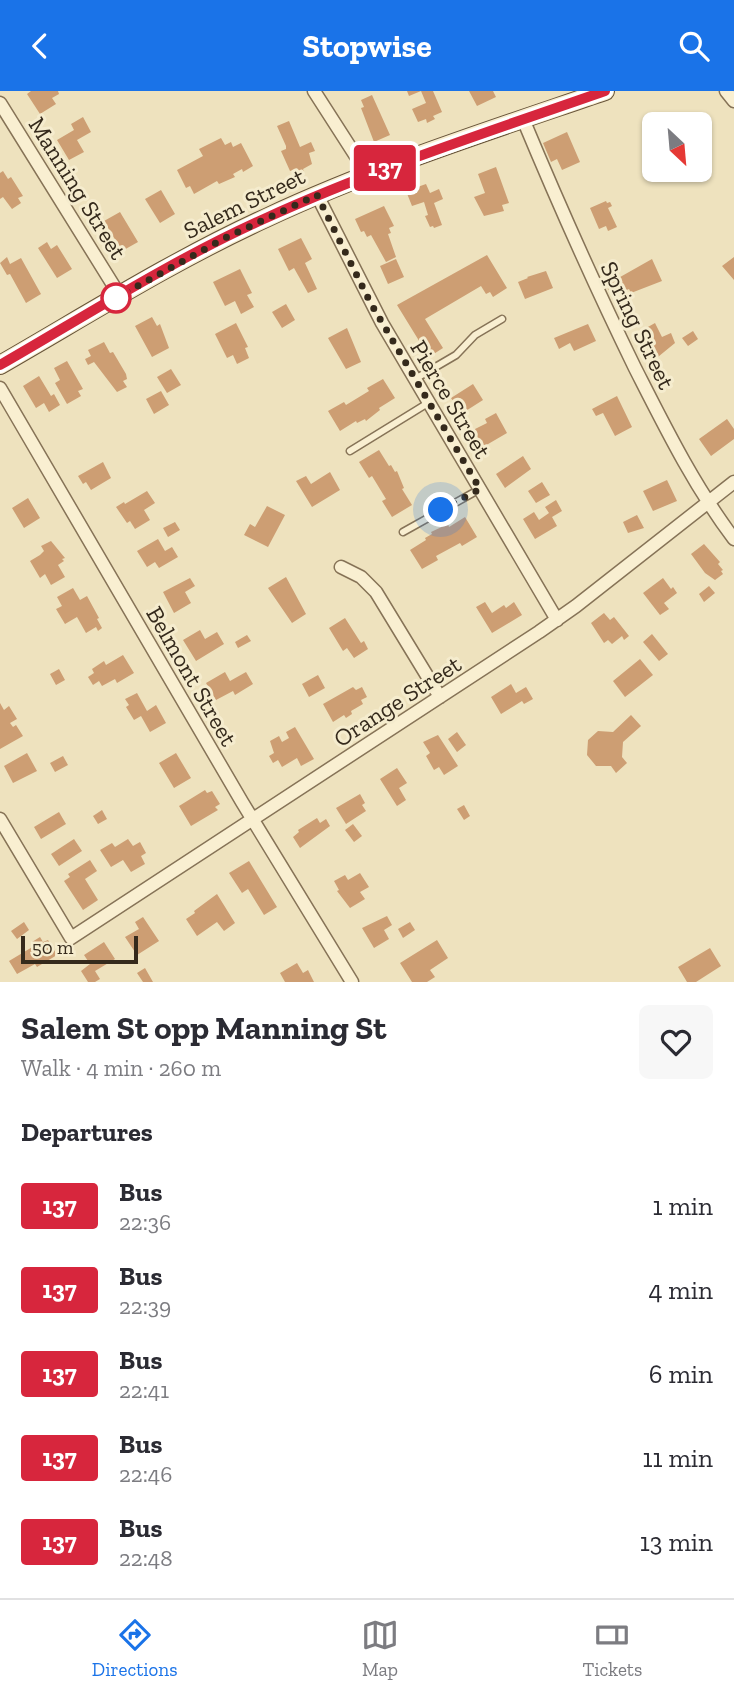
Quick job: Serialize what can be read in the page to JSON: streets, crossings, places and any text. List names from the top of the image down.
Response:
{
  "streets": {
    "main road": ["Salem Street"],
    "street": [
      "Manning Street",
      "Spring Street",
      "Pierce Street",
      "Belmont Street",
      "Orange Street"
    ]
  },
  "crossings": [
    ["Manning Street", "Salem Street"],
    ["Salem Street", "Spring Street"],
    ["Salem Street", "Pierce Street"],
    ["Spring Street", "Orange Street"],
    ["Pierce Street", "Orange Street"],
    ["Belmont Street", "Orange Street"]
  ],
  "lines": ["bus line 137"],
  "scale_bar": "50 m",
  "north": "bottom right",
  "page": {
    "header": "Stopwise",
    "on_map": "137",
    "scale": "50 m",
    "heading": [
      ["Salem St opp Manning St", "Walk · 4 min · 260 m"],
      "Departures"
    ],
    "list": [
      {
        "mark": "137",
        "name": "Bus",
        "note": "22:36",
        "value": "1 min"
      },
      {
        "mark": "137",
        "name": "Bus",
        "note": "22:39",
        "value": "4 min"
      },
      {
        "mark": "137",
        "name": "Bus",
        "note": "22:41",
        "value": "6 min"
      },
      {
        "mark": "137",
        "name": "Bus",
        "note": "22:46",
        "value": "11 min"
      },
      {
        "mark": "137",
        "name": "Bus",
        "note": "22:48",
        "value": "13 min"
      }
    ],
    "tabs": ["Directions", "Map", "Tickets"]
  }
}
